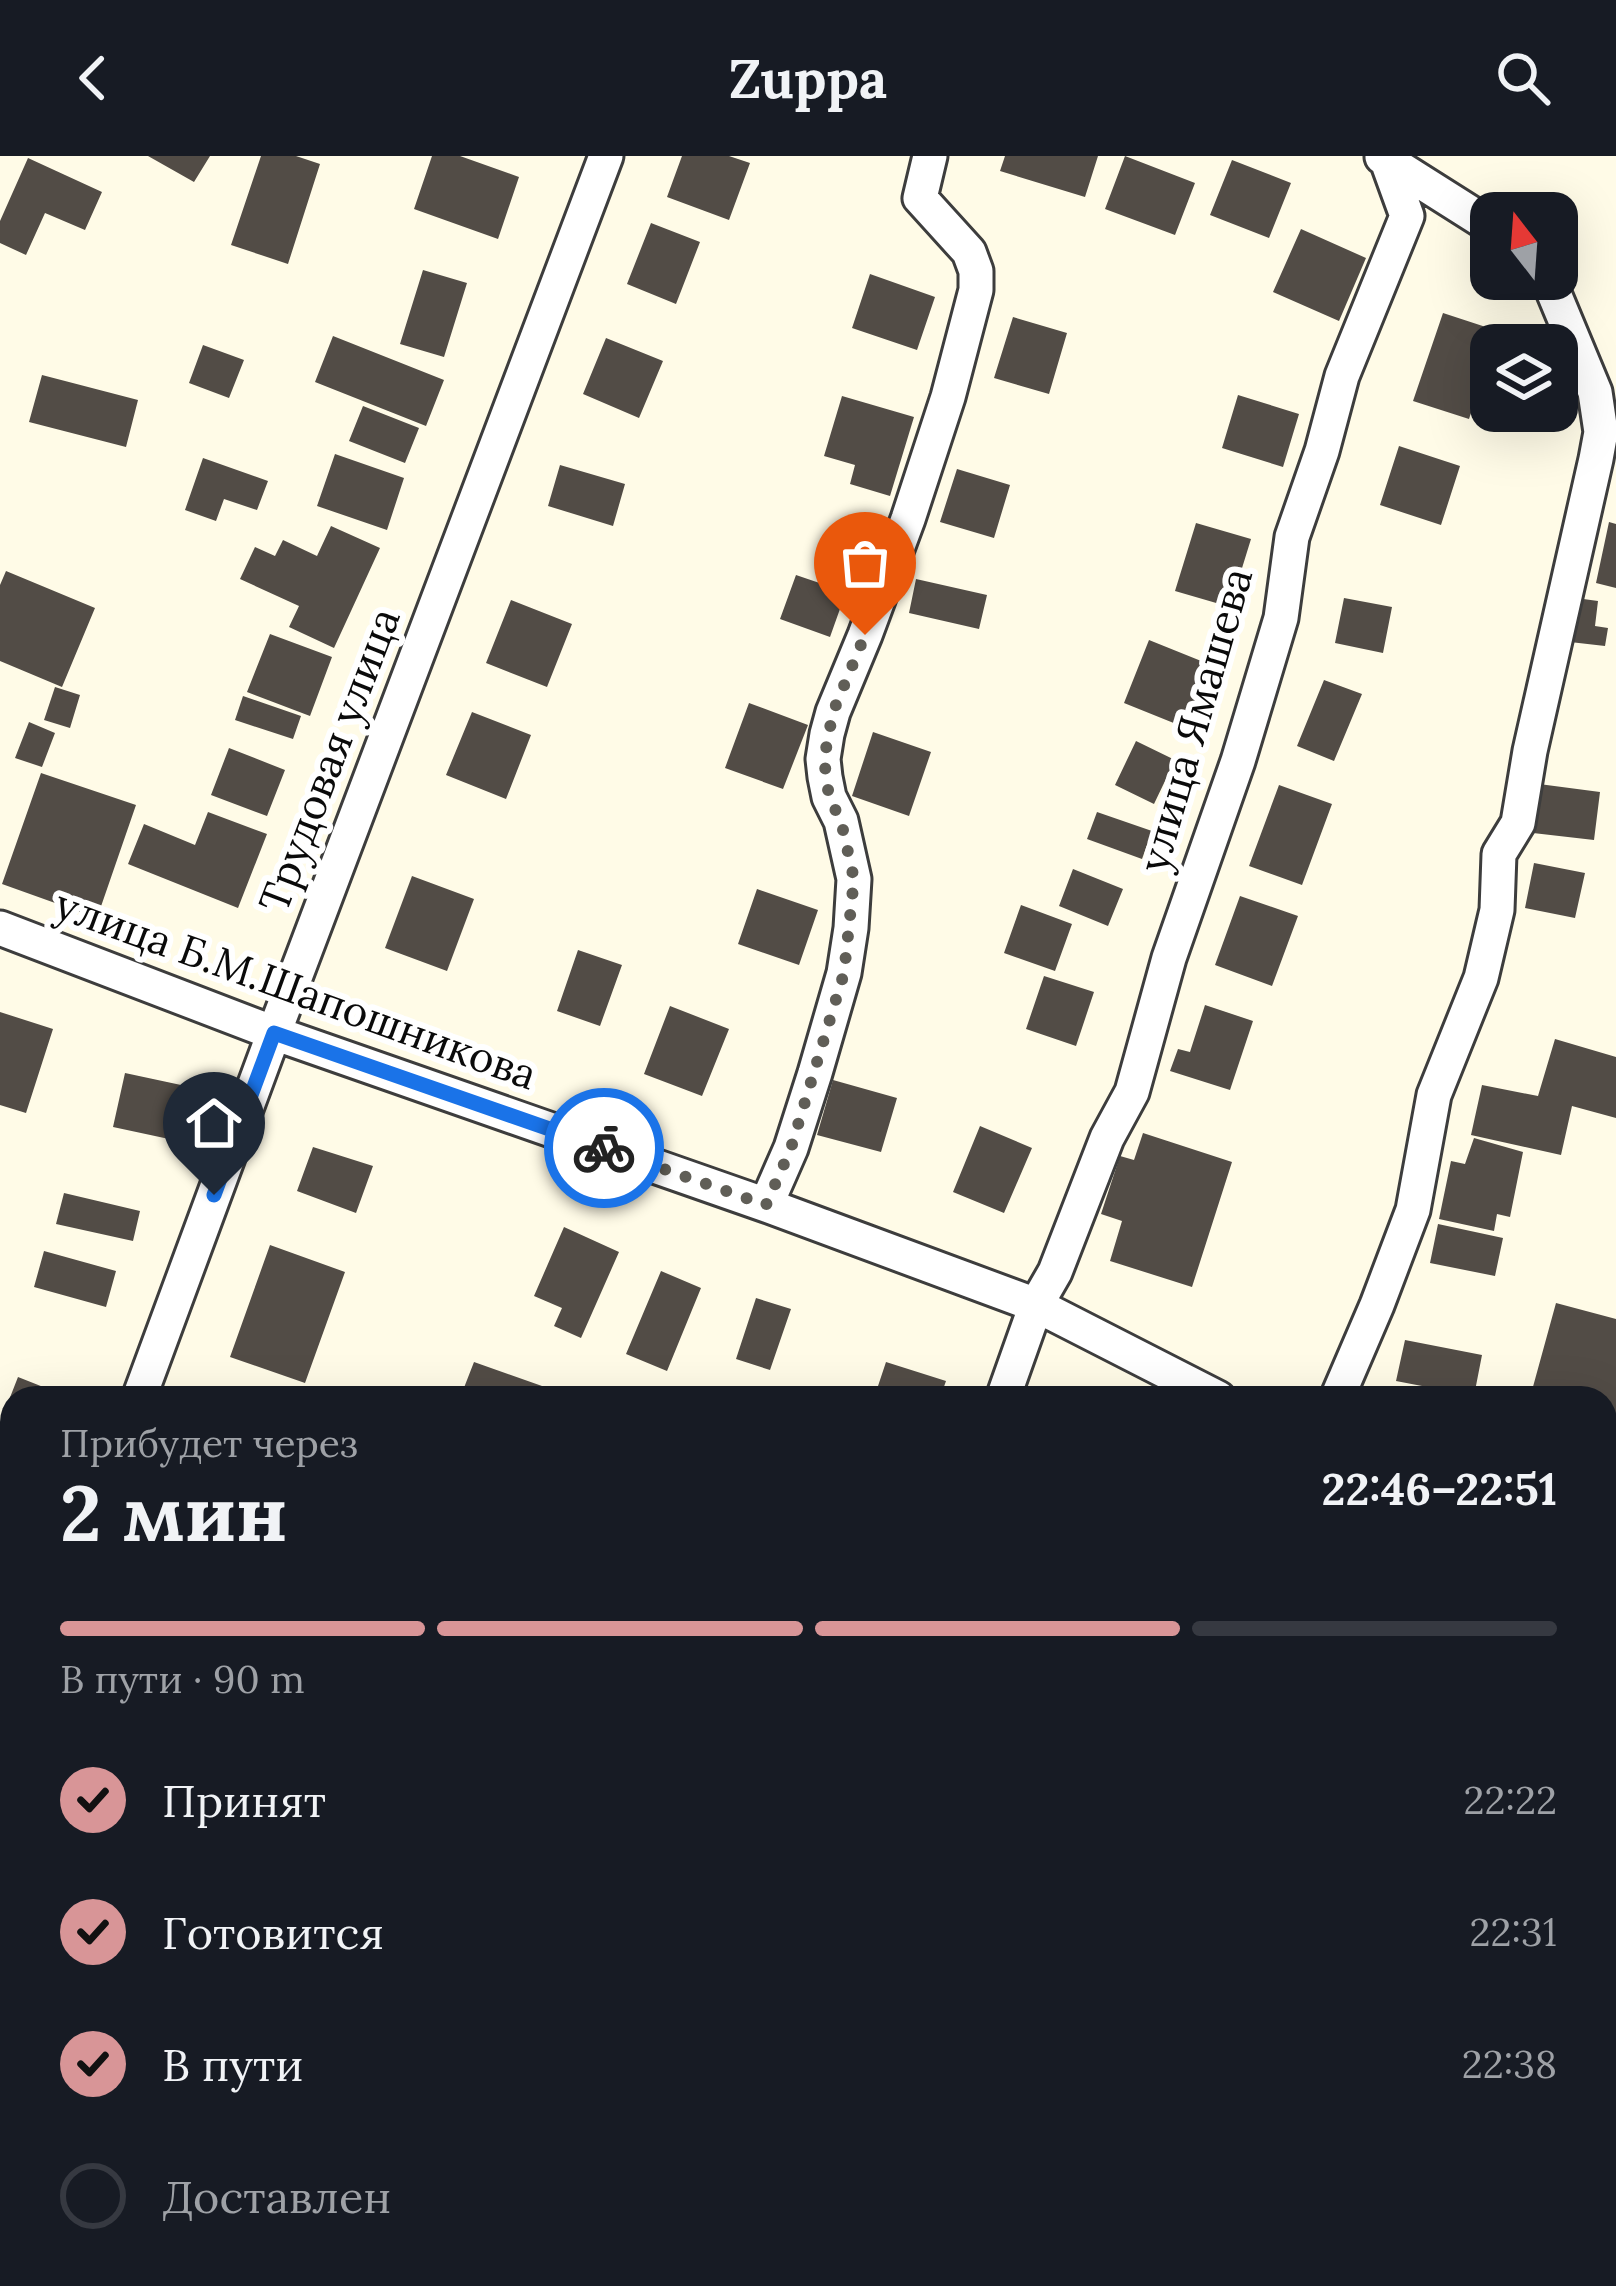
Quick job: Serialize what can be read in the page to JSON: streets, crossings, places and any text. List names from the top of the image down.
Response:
{
  "streets": {
    "street": ["улица Ямашева", "Трудовая улица", "улица Б.М.Шапошникова"]
  },
  "crossings": [
    ["улица Ямашева", "улица Б.М.Шапошникова"],
    ["Трудовая улица", "улица Б.М.Шапошникова"]
  ],
  "north": "top",
  "page": {
    "header": "Zuppa",
    "heading": ["2 мин", "Прибудет через", "22:46–22:51"],
    "bar": "В пути · 90 m",
    "list": [
      ["Принят", "22:22"],
      ["Готовится", "22:31"],
      ["В пути", "22:38"],
      "Доставлен"
    ]
  }
}
